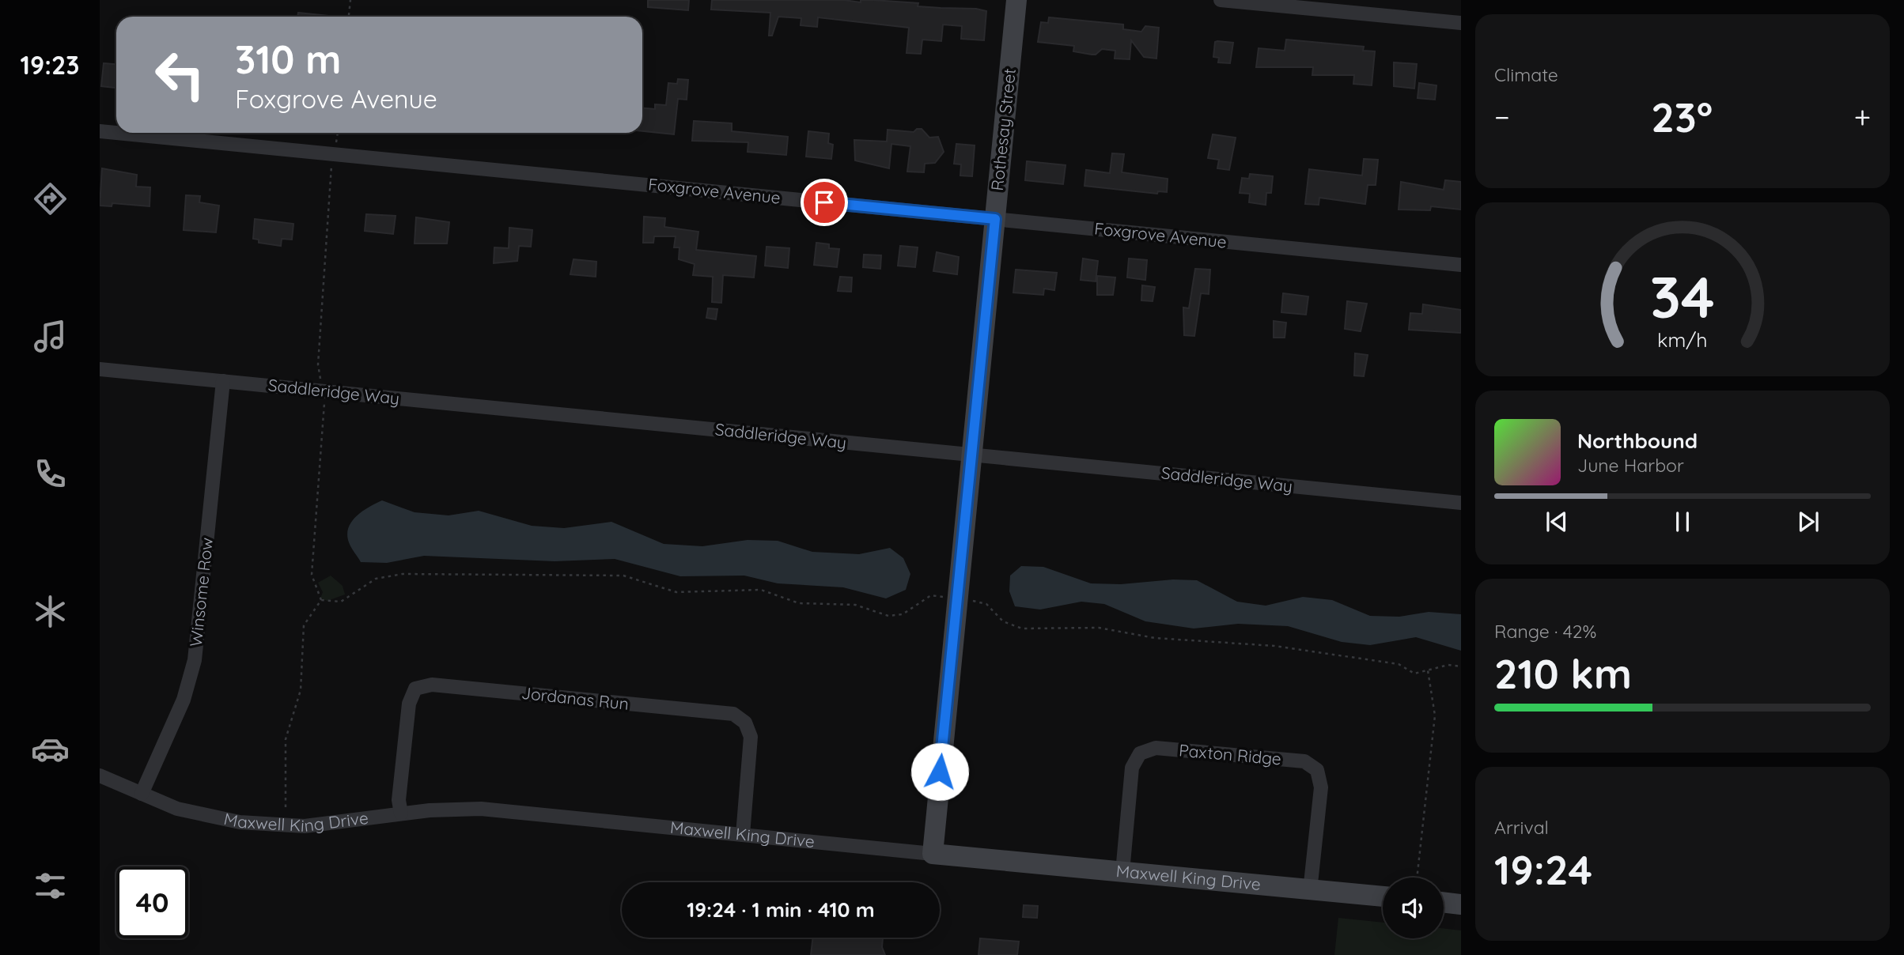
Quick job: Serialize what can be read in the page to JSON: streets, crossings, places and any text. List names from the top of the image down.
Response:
{
  "streets": {
    "street": [
      "Rothesay Street",
      "Foxgrove Avenue",
      "Saddleridge Way",
      "Winsome Row",
      "Jordanas Run",
      "Paxton Ridge",
      "Maxwell King Drive"
    ]
  },
  "crossings": [
    ["Rothesay Street", "Foxgrove Avenue"],
    ["Rothesay Street", "Saddleridge Way"],
    ["Rothesay Street", "Maxwell King Drive"],
    ["Saddleridge Way", "Winsome Row"],
    ["Winsome Row", "Maxwell King Drive"],
    ["Jordanas Run", "Maxwell King Drive"],
    ["Paxton Ridge", "Maxwell King Drive"]
  ],
  "page": {
    "tabs": "19:23",
    "tile": [
      "Climate",
      ["Range · 42%", "210 km"],
      ["Arrival", "19:24"]
    ],
    "turn": ["310 m", "Foxgrove Avenue"],
    "heat": ["−", "23°", "+"],
    "song": ["Northbound", "June Harbor"],
    "limit": "40",
    "trip": "19:24 · 1 min · 410 m",
    "gauge": ["34", "km/h"]
  }
}
